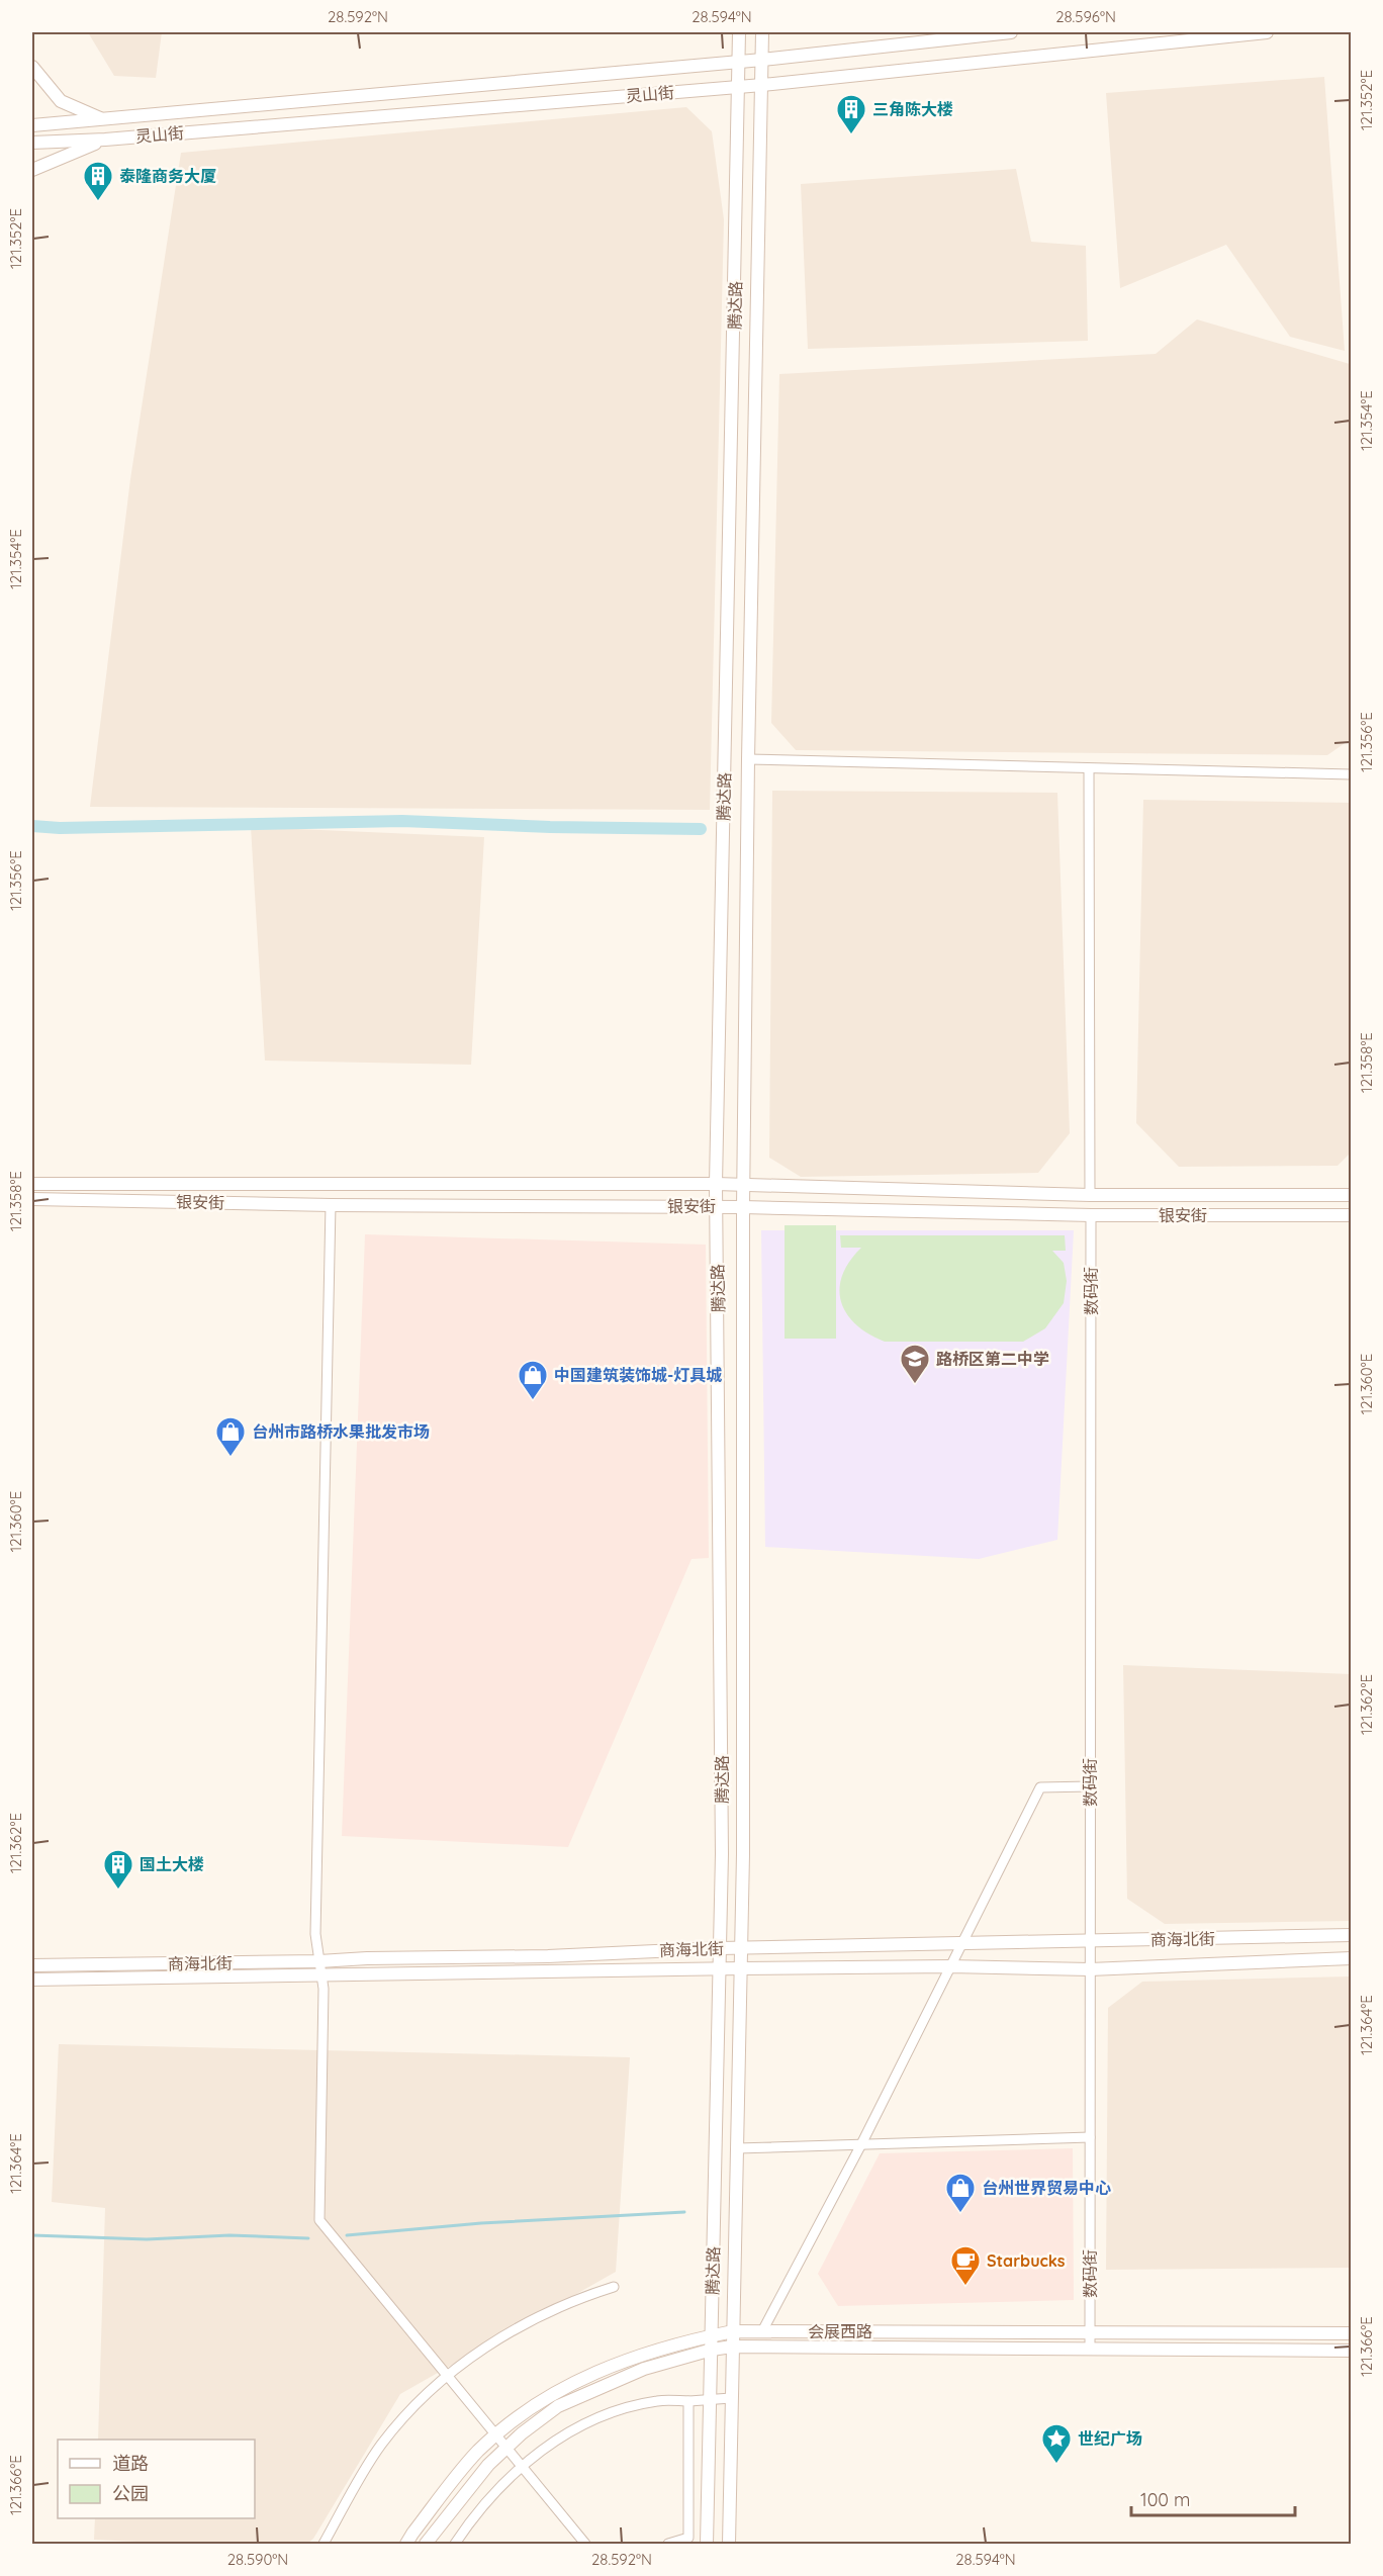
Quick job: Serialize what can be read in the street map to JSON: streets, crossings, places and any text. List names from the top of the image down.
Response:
{
  "streets": {
    "main road": [
      "灵山街",
      "腾达路",
      "银安街",
      "商海北街",
      "会展西路"
    ],
    "street": ["数码街"]
  },
  "crossings": [
    ["灵山街", "腾达路"],
    ["腾达路", "银安街"],
    ["腾达路", "商海北街"],
    ["腾达路", "会展西路"],
    ["银安街", "数码街"],
    ["数码街", "商海北街"],
    ["数码街", "会展西路"]
  ],
  "places": {
    "building": ["三角陈大楼", "泰隆商务大厦", "国土大楼"],
    "school or university": ["路桥区第二中学"],
    "shop": ["中国建筑装饰城-灯具城", "台州市路桥水果批发市场", "台州世界贸易中心"],
    "cafe": ["Starbucks"],
    "place": ["世纪广场"]
  },
  "legend": ["道路", "公园"],
  "scale_bar": "100 m",
  "coordinates": [
    "28.592°N",
    "28.594°N",
    "28.596°N",
    "121.352°E",
    "121.354°E",
    "121.356°E",
    "121.358°E",
    "121.360°E",
    "121.362°E",
    "121.364°E",
    "121.366°E",
    "28.590°N"
  ]
}
